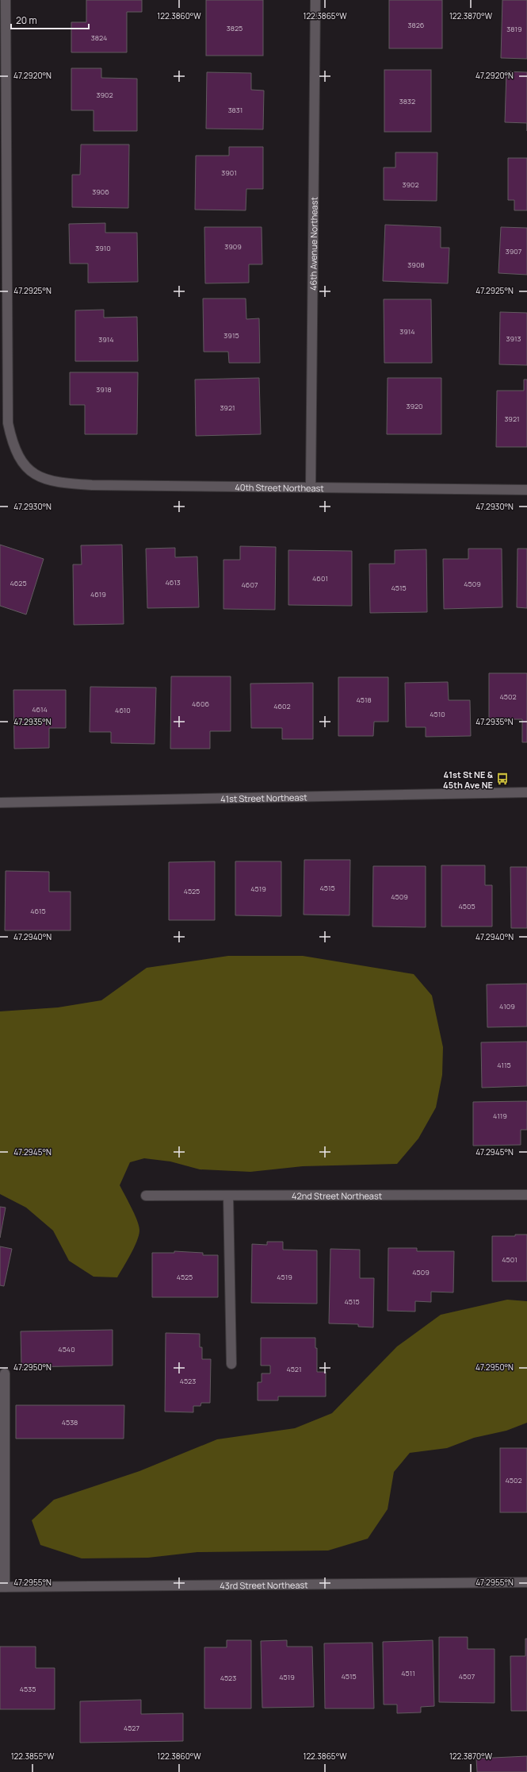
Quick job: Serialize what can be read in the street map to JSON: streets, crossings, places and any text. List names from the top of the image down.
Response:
{
  "streets": {
    "street": [
      "46th Avenue Northeast",
      "40th Street Northeast",
      "41st Street Northeast",
      "42nd Street Northeast",
      "43rd Street Northeast"
    ]
  },
  "crossings": [
    ["46th Avenue Northeast", "40th Street Northeast"]
  ],
  "places": {
    "bus stop": ["41st St NE & 45th Ave NE"]
  },
  "house_numbers": [
    "3826",
    "3825",
    "3819",
    "3824",
    "3902",
    "3832",
    "3831",
    "3901",
    "3902",
    "3906",
    "3909",
    "3910",
    "3907",
    "3908",
    "3914",
    "3915",
    "3913",
    "3914",
    "3918",
    "3920",
    "3921",
    "3921",
    "4601",
    "4613",
    "4625",
    "4509",
    "4607",
    "4515",
    "4619",
    "4502",
    "4518",
    "4606",
    "4602",
    "4614",
    "4610",
    "4510",
    "4515",
    "4519",
    "4525",
    "4509",
    "4505",
    "4615",
    "4109",
    "4115",
    "4119",
    "4501",
    "4509",
    "4525",
    "4519",
    "4515",
    "4540",
    "4521",
    "4523",
    "4538",
    "4502",
    "4511",
    "4515",
    "4507",
    "4519",
    "4523",
    "4535",
    "4527"
  ],
  "scale_bar": "20 m",
  "coordinates": [
    "122.3860°W",
    "122.3865°W",
    "122.3870°W",
    "47.2920°N",
    "47.2925°N",
    "47.2930°N",
    "47.2935°N",
    "47.2940°N",
    "47.2945°N",
    "47.2950°N",
    "47.2955°N",
    "122.3855°W"
  ]
}
